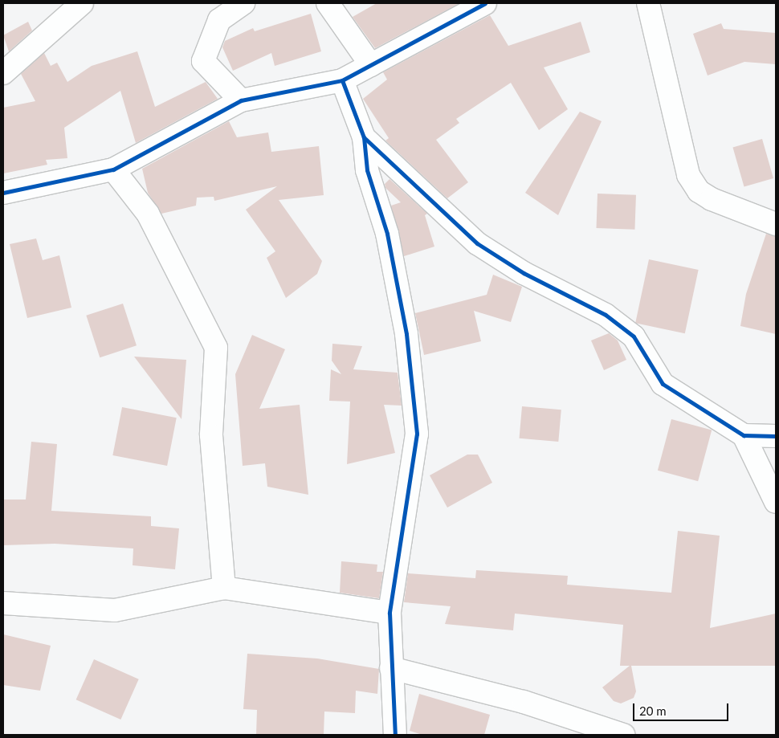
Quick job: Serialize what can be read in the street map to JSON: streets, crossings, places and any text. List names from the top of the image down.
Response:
{
  "scale_bar": "20 m"
}
